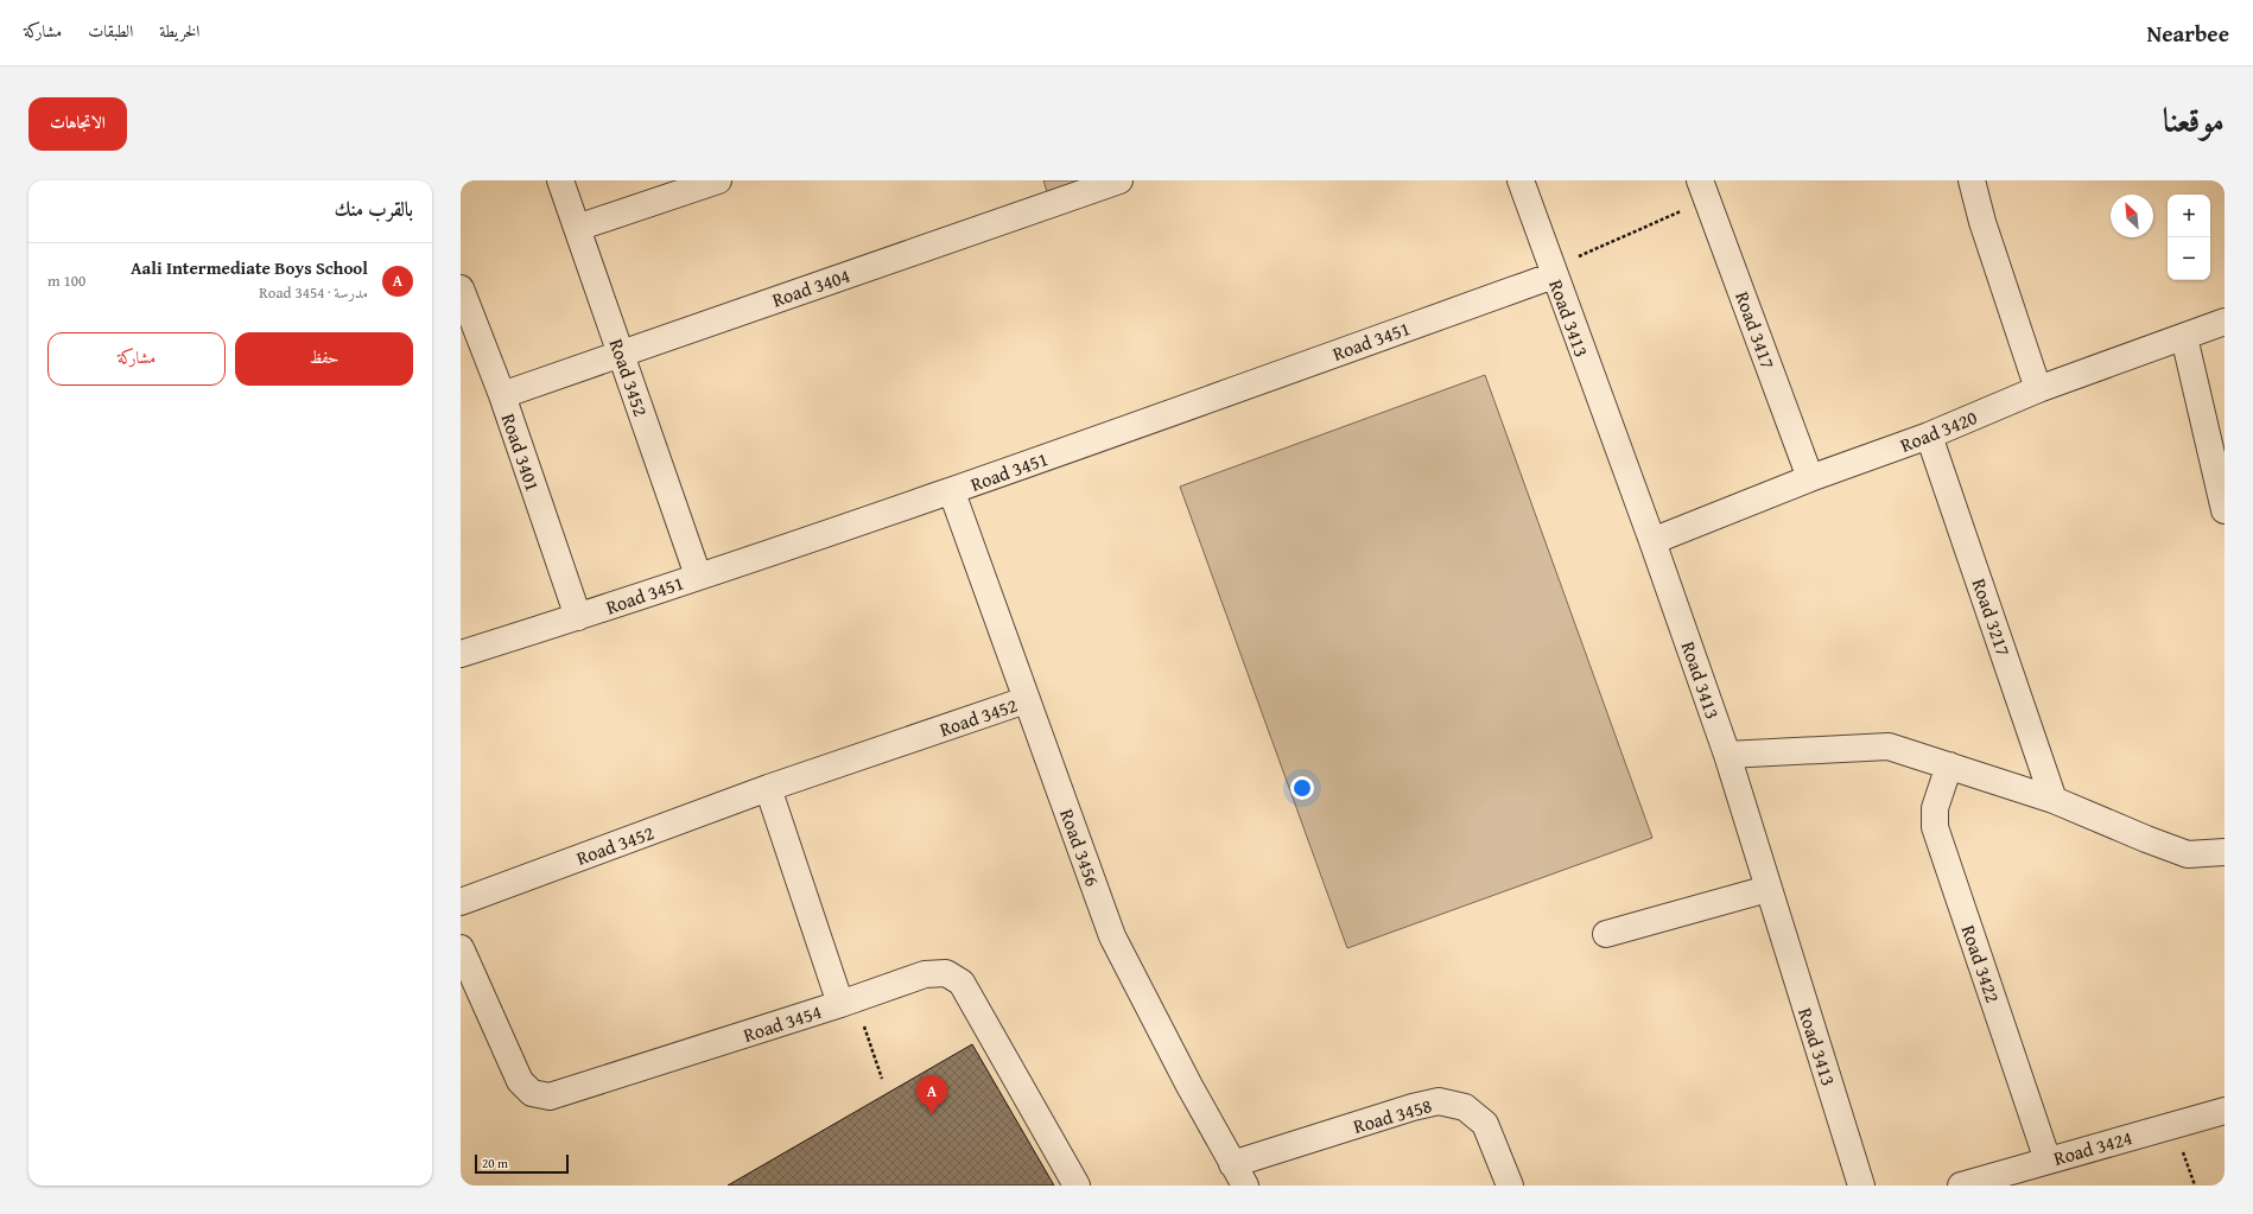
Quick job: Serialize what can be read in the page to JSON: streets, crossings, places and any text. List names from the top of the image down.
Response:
{
  "streets": {
    "street": [
      "Road 3404",
      "Road 3413",
      "Road 3417",
      "Road 3451",
      "Road 3452",
      "Road 3420",
      "Road 3401",
      "Road 3217",
      "Road 3456",
      "Road 3422",
      "Road 3454",
      "Road 3458",
      "Road 3424"
    ]
  },
  "crossings": [
    ["Road 3404", "Road 3452"],
    ["Road 3404", "Road 3401"],
    ["Road 3413", "Road 3451"],
    ["Road 3413", "Road 3420"],
    ["Road 3417", "Road 3420"],
    ["Road 3451", "Road 3452"],
    ["Road 3451", "Road 3401"],
    ["Road 3451", "Road 3456"],
    ["Road 3452", "Road 3456"],
    ["Road 3420", "Road 3217"],
    ["Road 3456", "Road 3458"],
    ["Road 3422", "Road 3424"]
  ],
  "scale_bar": "20 m",
  "north": "top left",
  "page": {
    "header": "Nearbee",
    "nav": ["الخريطة", "الطبقات", "مشاركة"],
    "title": "موقعنا",
    "buttons": [
      "الاتجاهات",
      ["حفظ", "مشاركة"]
    ],
    "heading": "بالقرب منك",
    "map_buttons": ["+", "−"],
    "list": [
      {
        "mark": "A",
        "name": "Aali Intermediate Boys School",
        "note": "مدرسة · Road 3454",
        "value": "100 m"
      }
    ],
    "pins": "A",
    "scale": "20 m"
  }
}
